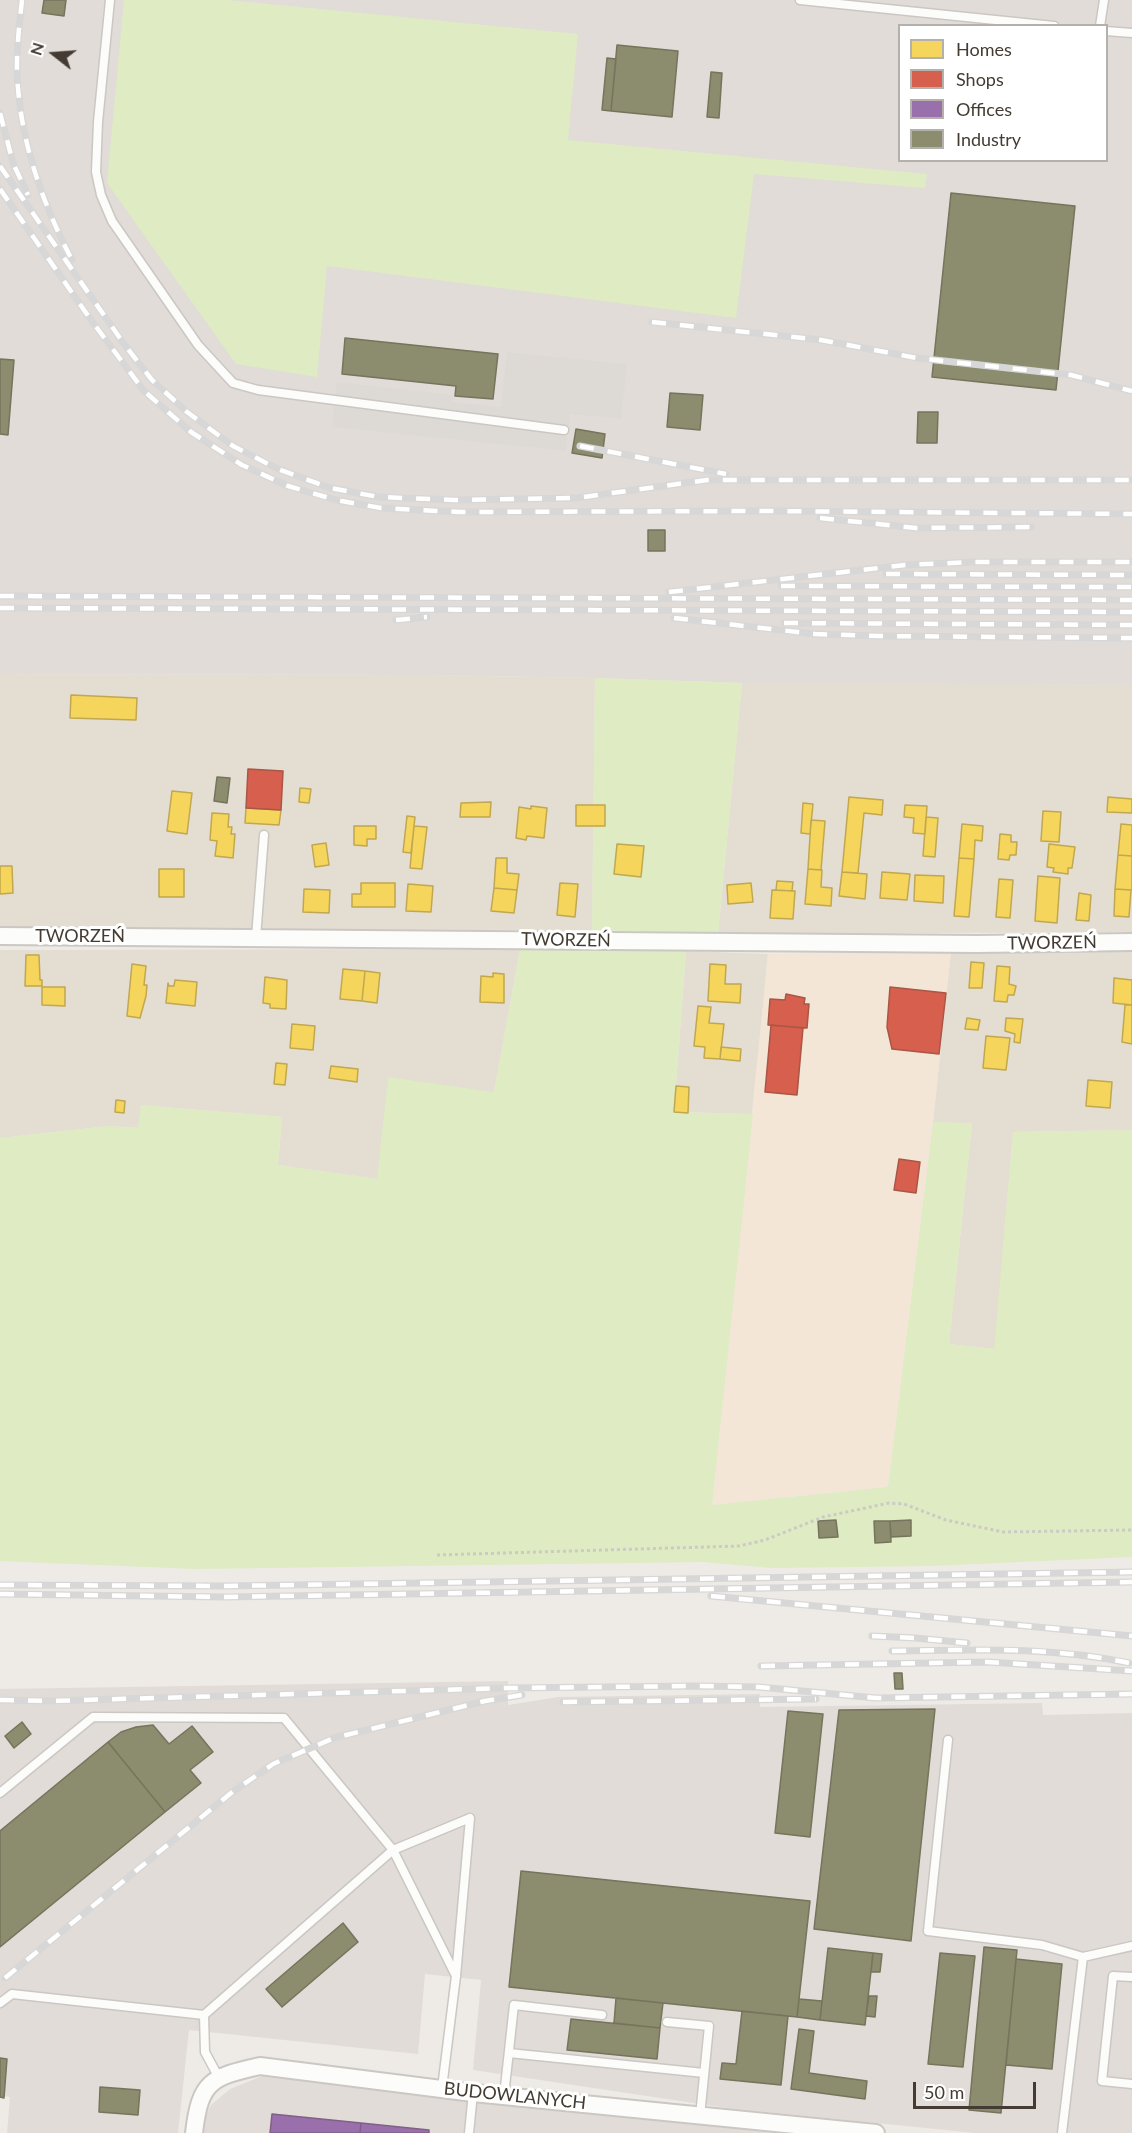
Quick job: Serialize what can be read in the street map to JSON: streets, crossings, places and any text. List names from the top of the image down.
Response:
{
  "streets": {
    "street": ["TWORZEŃ", "BUDOWLANYCH"]
  },
  "legend": [
    "Homes",
    "Shops",
    "Offices",
    "Industry"
  ],
  "scale_bar": "50 m",
  "north": "left"
}
